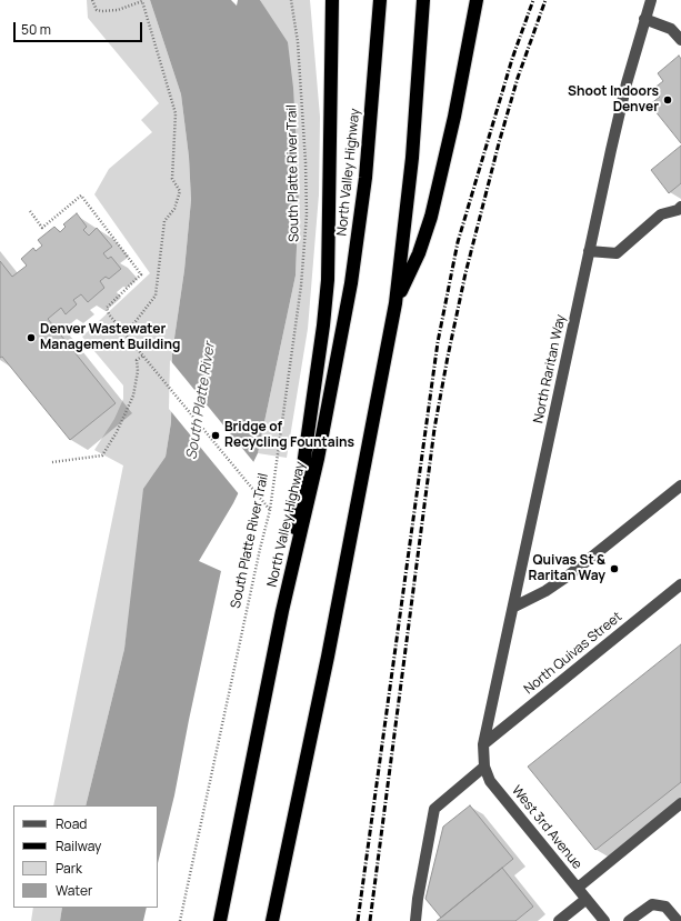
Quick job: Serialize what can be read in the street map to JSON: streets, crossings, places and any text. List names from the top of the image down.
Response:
{
  "streets": {
    "highway": ["North Valley Highway"],
    "street": ["North Raritan Way", "North Quivas Street", "West 3rd Avenue"],
    "path": ["South Platte River Trail"]
  },
  "crossings": [
    ["North Raritan Way", "North Quivas Street"],
    ["North Raritan Way", "West 3rd Avenue"],
    ["North Quivas Street", "West 3rd Avenue"]
  ],
  "water": ["South Platte River"],
  "places": [
    "Shoot Indoors Denver",
    "Denver Wastewater Management Building",
    "Bridge of Recycling Fountains",
    "Quivas St & Raritan Way"
  ],
  "legend": [
    "Road",
    "Railway",
    "Park",
    "Water"
  ],
  "scale_bar": "50 m"
}
